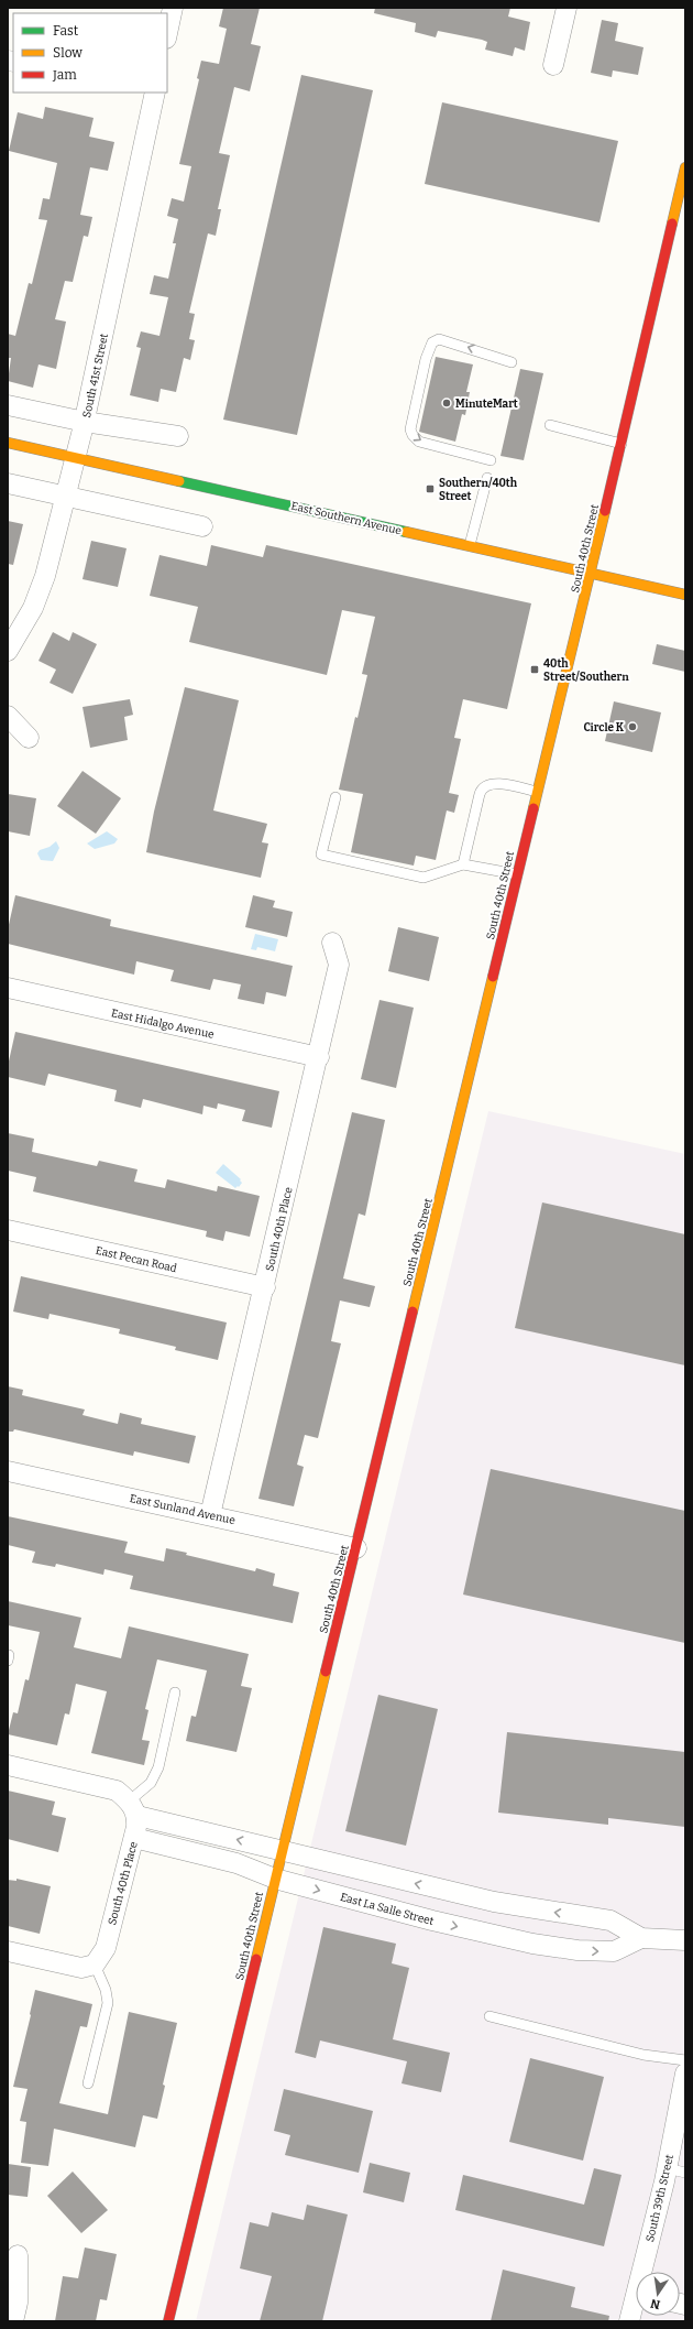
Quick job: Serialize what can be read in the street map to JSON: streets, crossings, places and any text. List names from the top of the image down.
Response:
{
  "streets": {
    "main road": ["East Southern Avenue", "South 40th Street"],
    "street": [
      "South 41st Street",
      "East Hidalgo Avenue",
      "South 40th Place",
      "East Pecan Road",
      "East Sunland Avenue",
      "East La Salle Street",
      "South 39th Street"
    ]
  },
  "crossings": [
    ["South 41st Street", "East Southern Avenue"],
    ["East Southern Avenue", "South 40th Street"],
    ["South 40th Street", "East Sunland Avenue"],
    ["South 40th Street", "East La Salle Street"],
    ["East Hidalgo Avenue", "South 40th Place"],
    ["South 40th Place", "East Pecan Road"],
    ["South 40th Place", "East Sunland Avenue"],
    ["South 40th Place", "East La Salle Street"]
  ],
  "places": {
    "other": ["MinuteMart", "Circle K"],
    "transit": ["Southern/40th Street", "40th Street/Southern"]
  },
  "legend": ["Fast", "Slow", "Jam"],
  "north": "bottom"
}
